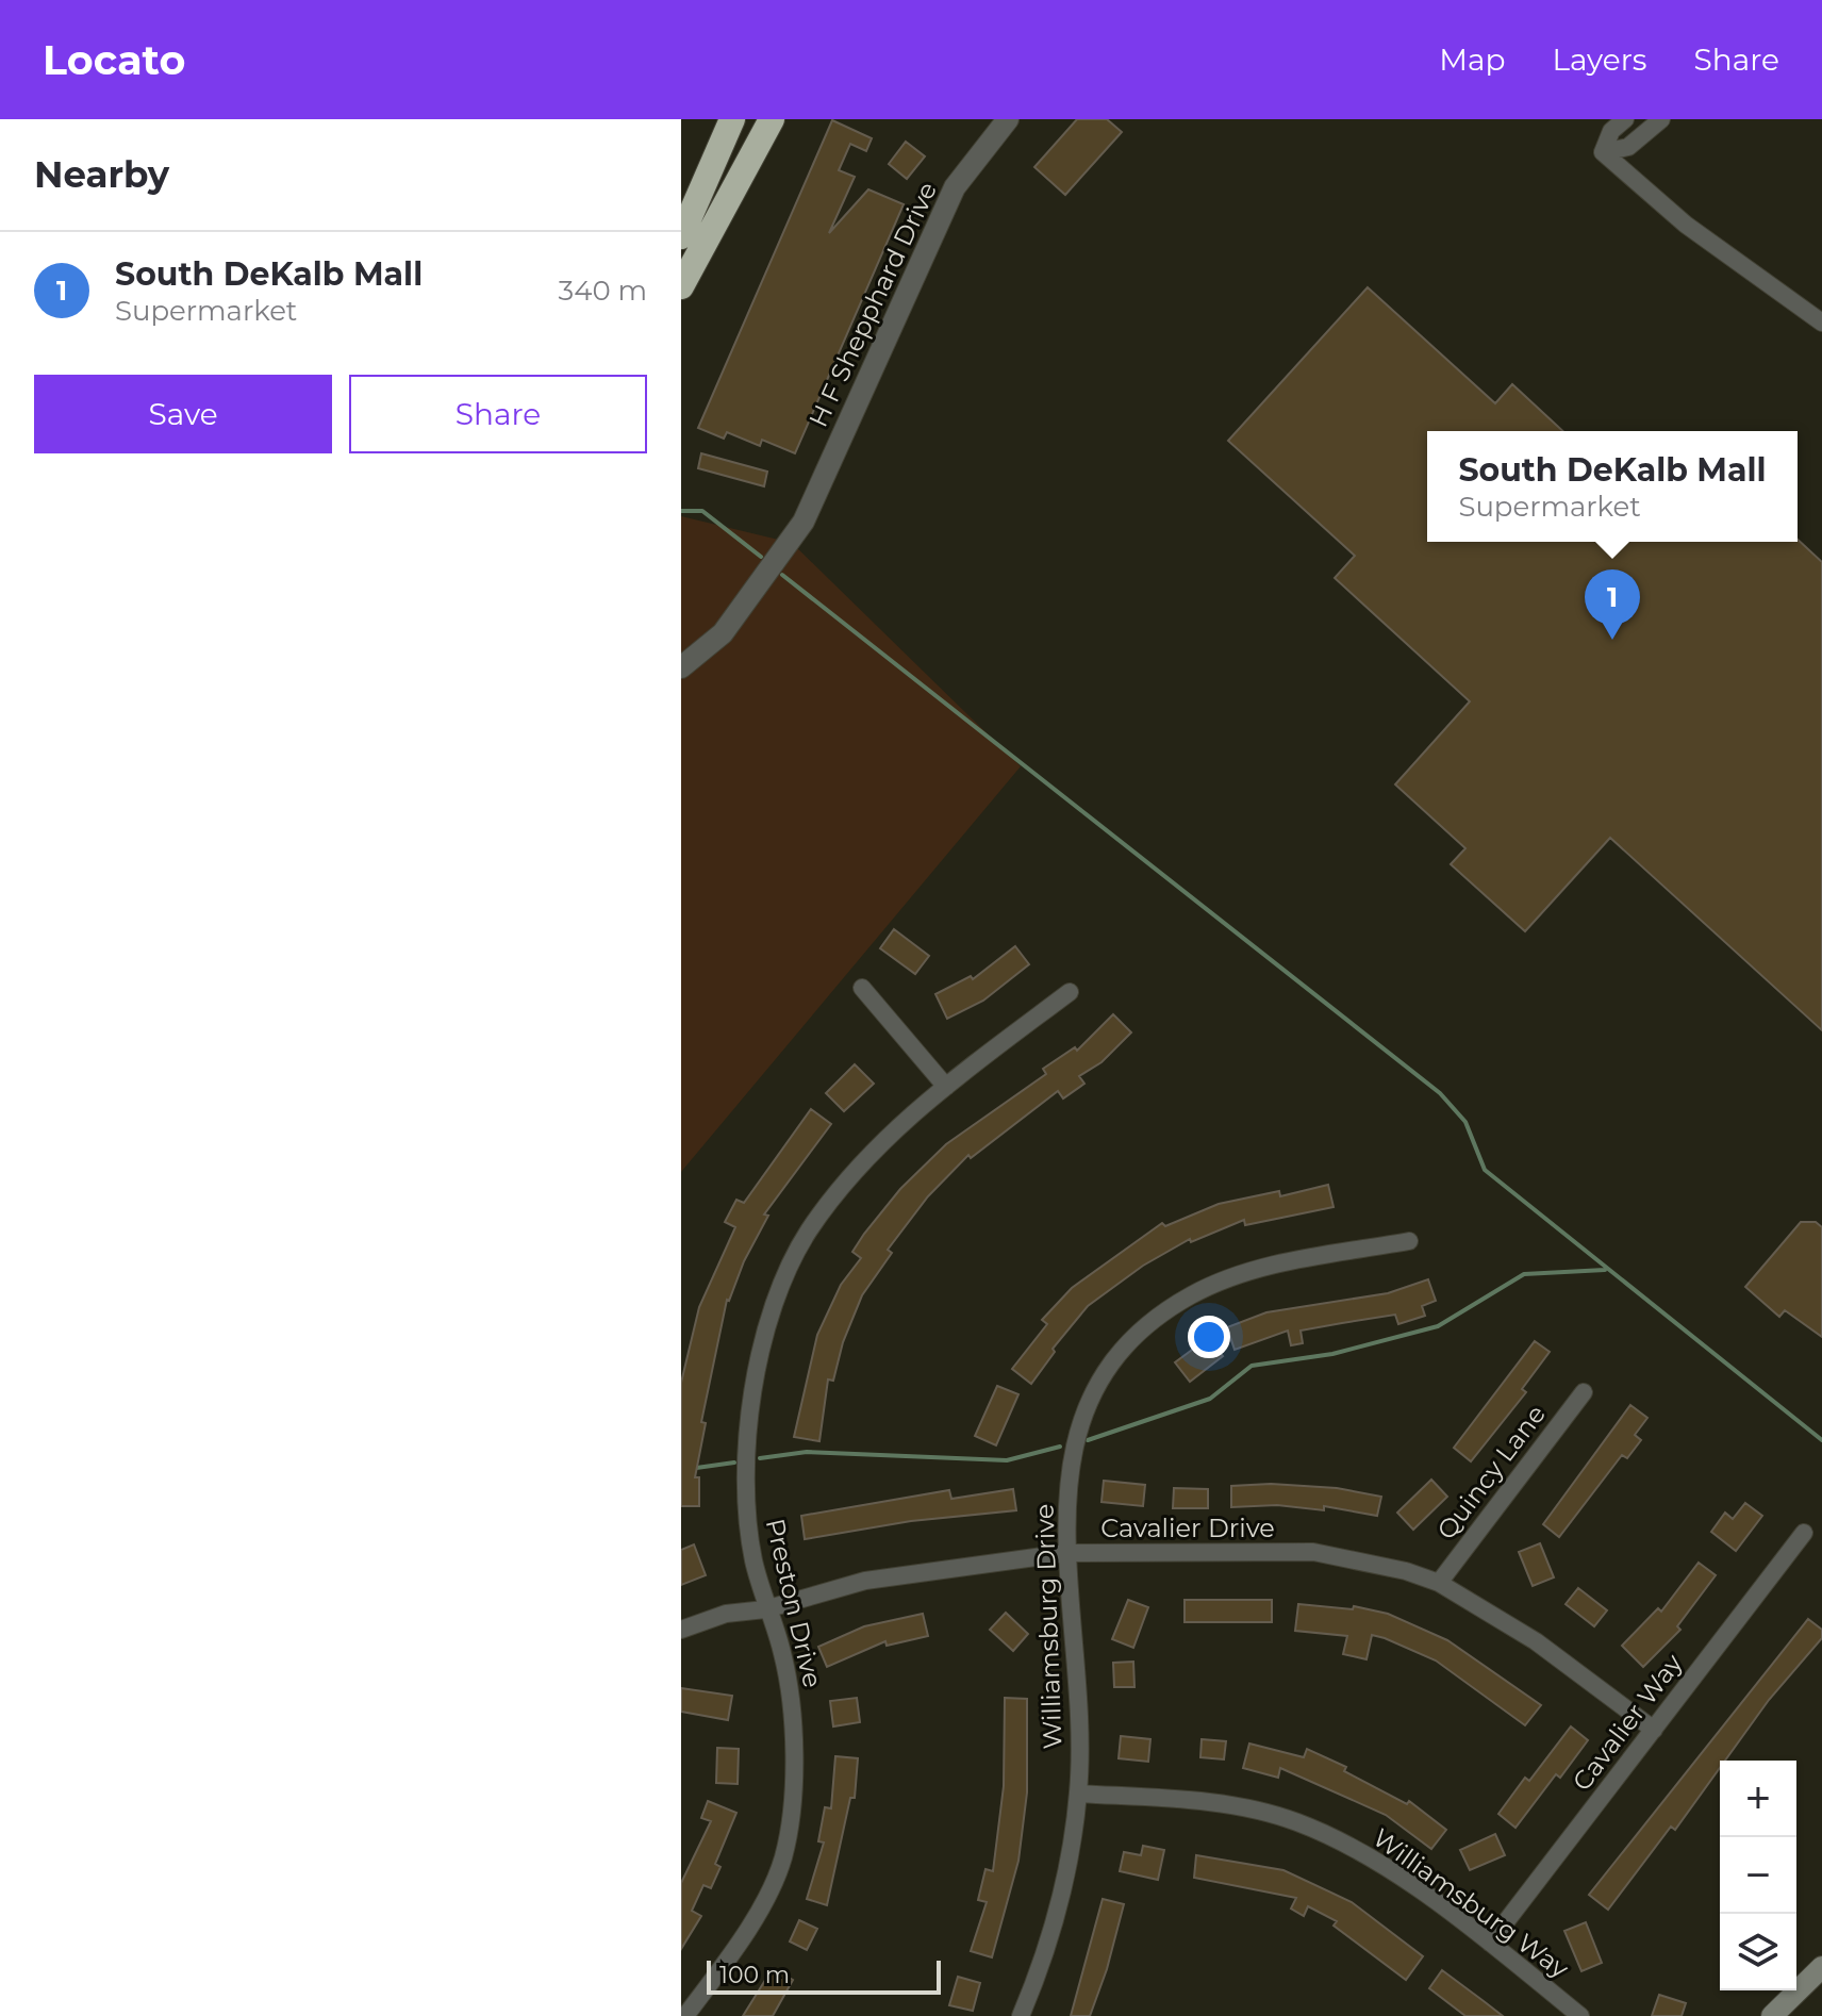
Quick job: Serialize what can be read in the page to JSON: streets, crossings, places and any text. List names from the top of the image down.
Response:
{
  "streets": {
    "street": [
      "H F Shepphard Drive",
      "Quincy Lane",
      "Cavalier Drive",
      "Preston Drive",
      "Williamsburg Drive",
      "Cavalier Way",
      "Williamsburg Way"
    ]
  },
  "crossings": [
    ["Quincy Lane", "Cavalier Drive"],
    ["Cavalier Drive", "Preston Drive"],
    ["Cavalier Drive", "Williamsburg Drive"],
    ["Cavalier Drive", "Cavalier Way"],
    ["Williamsburg Drive", "Williamsburg Way"],
    ["Cavalier Way", "Williamsburg Way"]
  ],
  "scale_bar": "100 m",
  "page": {
    "header": "Locato",
    "nav": ["Map", "Layers", "Share"],
    "heading": "Nearby",
    "list": [
      {
        "mark": "1",
        "name": "South DeKalb Mall",
        "note": "Supermarket",
        "value": "340 m"
      }
    ],
    "buttons": ["Save", "Share"],
    "popup": ["South DeKalb Mall", "Supermarket"],
    "pins": "1",
    "map_buttons": ["+", "−"],
    "scale": "100 m"
  }
}
